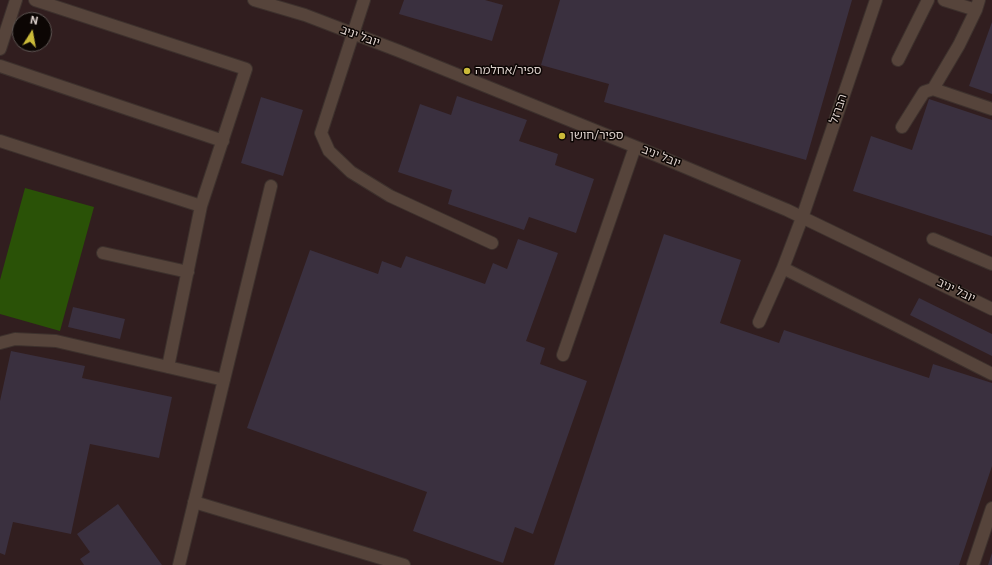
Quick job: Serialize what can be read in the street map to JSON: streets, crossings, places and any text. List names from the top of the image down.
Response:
{
  "streets": {
    "street": ["יובל יניב", "הברזל"]
  },
  "crossings": [
    ["יובל יניב", "הברזל"]
  ],
  "places": ["ספיר/אחלמה", "ספיר/חושן"],
  "north": "top"
}
